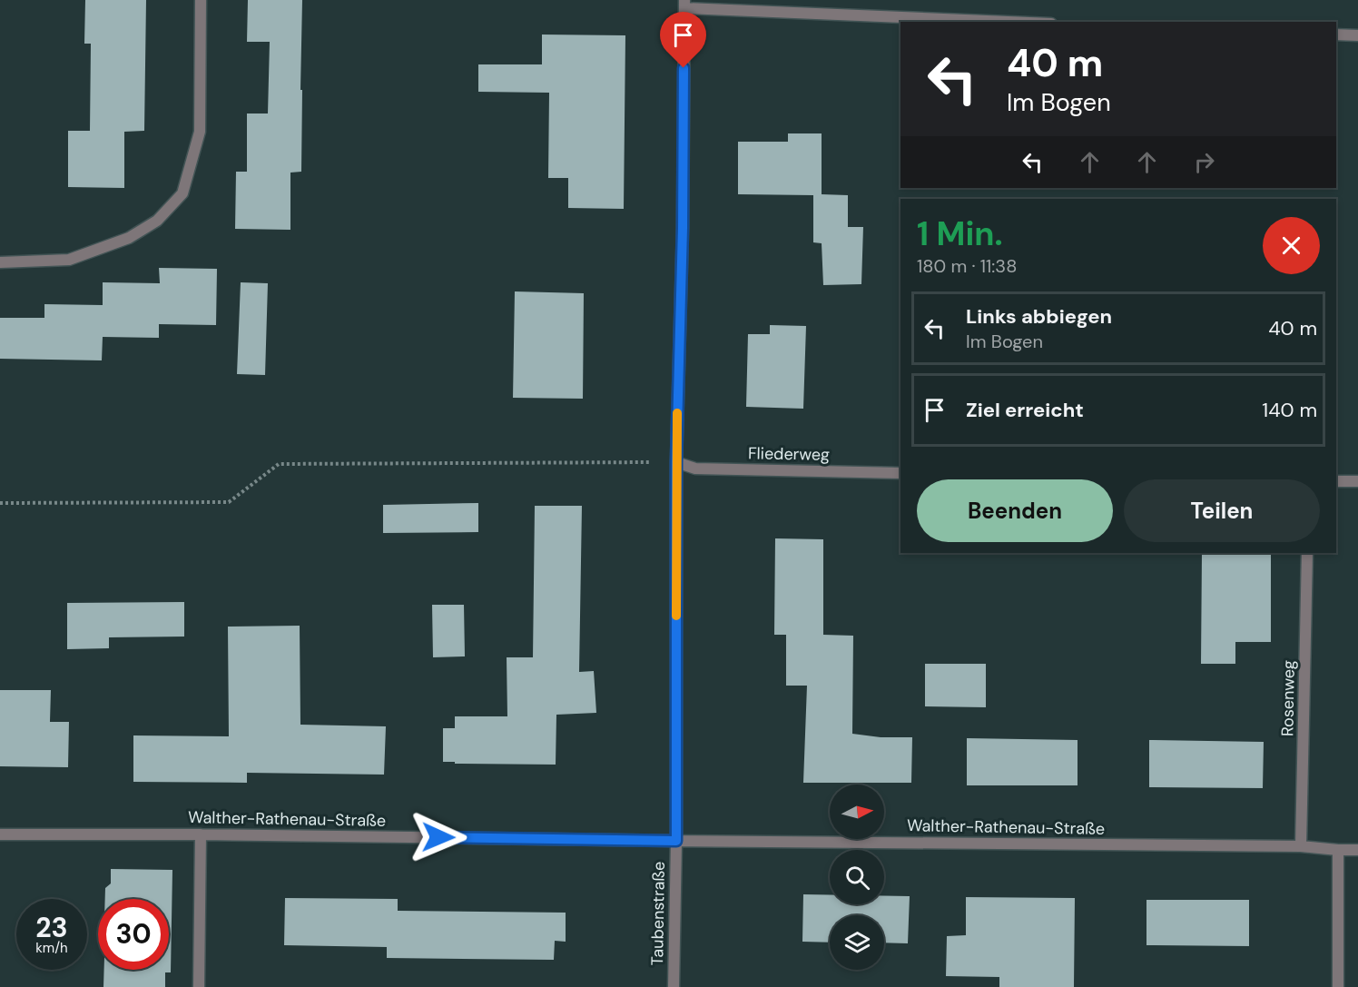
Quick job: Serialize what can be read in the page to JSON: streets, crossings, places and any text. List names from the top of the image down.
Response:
{
  "streets": {
    "street": [
      "Fliederweg",
      "Rosenweg",
      "Walther-Rathenau-Straße",
      "Taubenstraße"
    ]
  },
  "crossings": [
    ["Fliederweg", "Taubenstraße"],
    ["Rosenweg", "Walther-Rathenau-Straße"],
    ["Walther-Rathenau-Straße", "Taubenstraße"]
  ],
  "north": "right",
  "page": {
    "turn": ["40 m", "Im Bogen"],
    "heading": ["1 Min.", "180 m · 11:38"],
    "list": [
      {
        "name": "Links abbiegen",
        "note": "Im Bogen",
        "value": "40 m"
      },
      {
        "name": "Ziel erreicht",
        "value": "140 m"
      }
    ],
    "buttons": ["Beenden", "Teilen"],
    "speed": "23 km/h",
    "limit": "30"
  }
}
